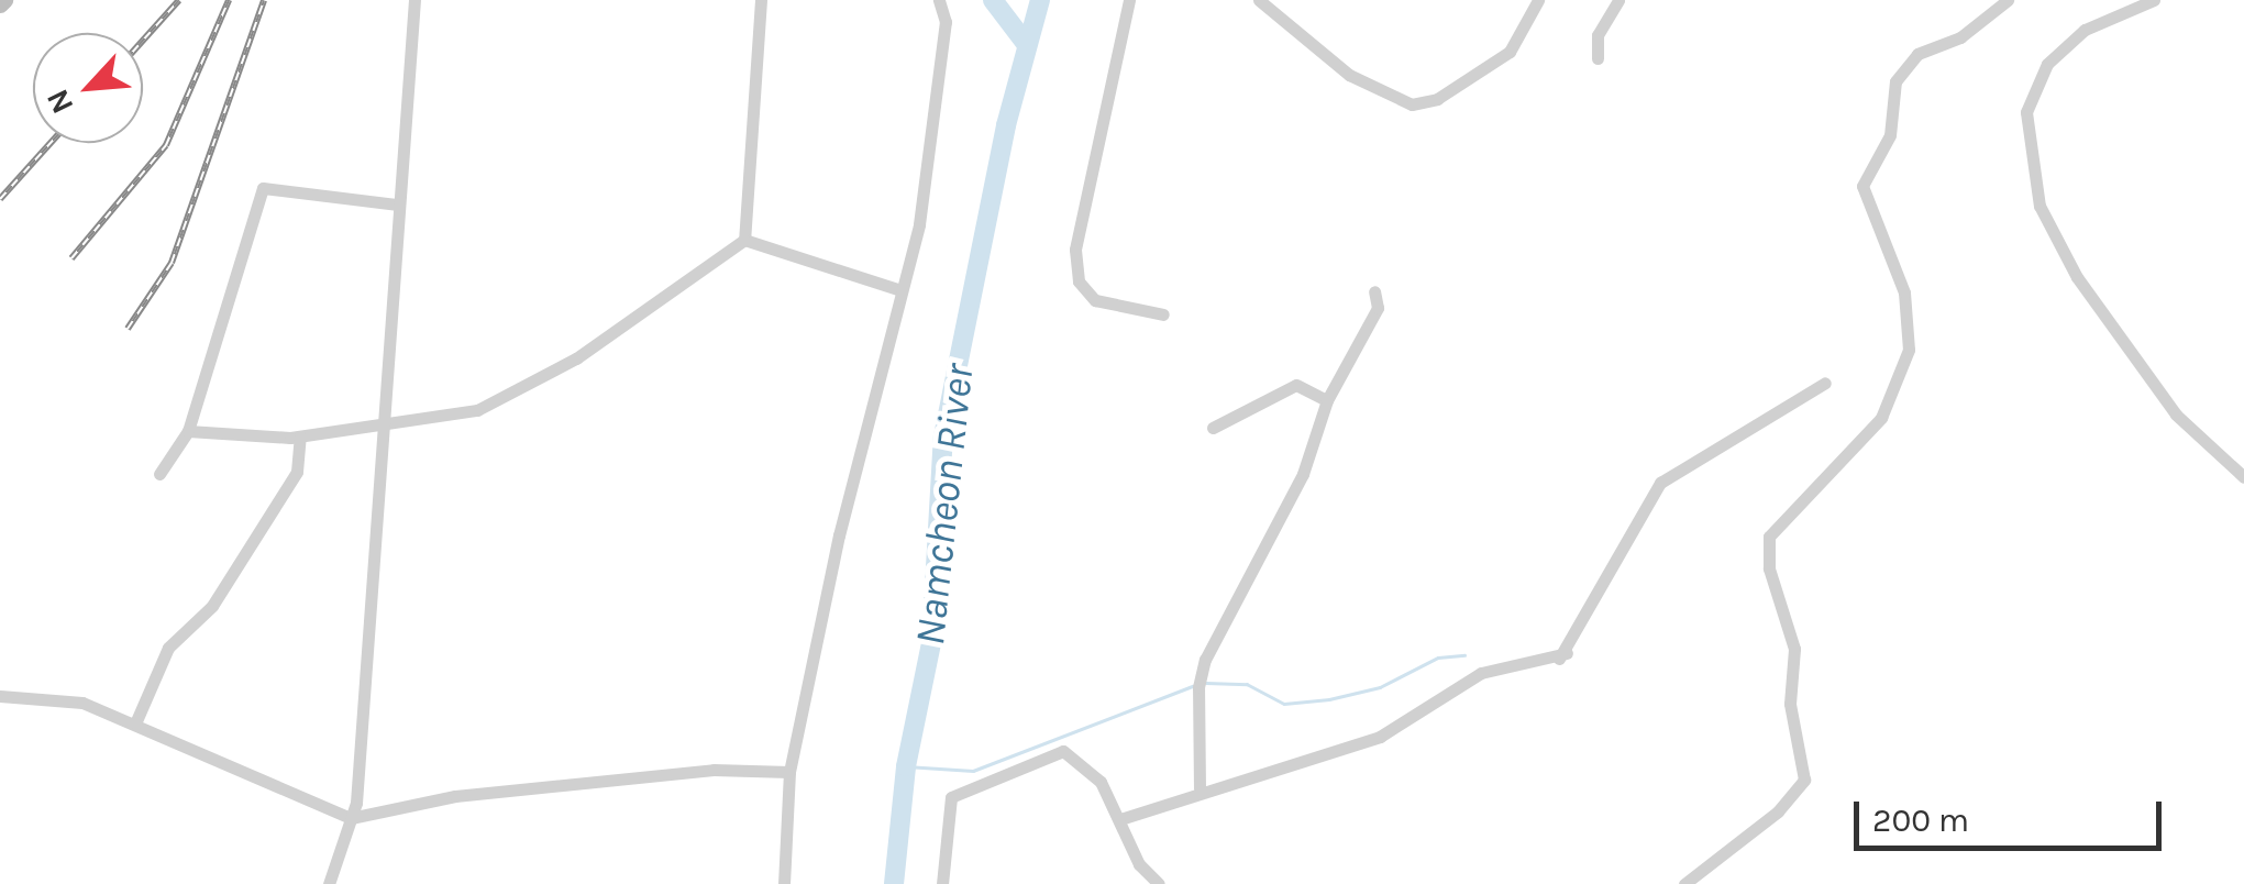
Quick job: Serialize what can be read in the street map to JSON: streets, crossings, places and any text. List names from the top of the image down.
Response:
{
  "water": ["Namcheon River"],
  "scale_bar": "200 m",
  "north": "bottom left"
}
